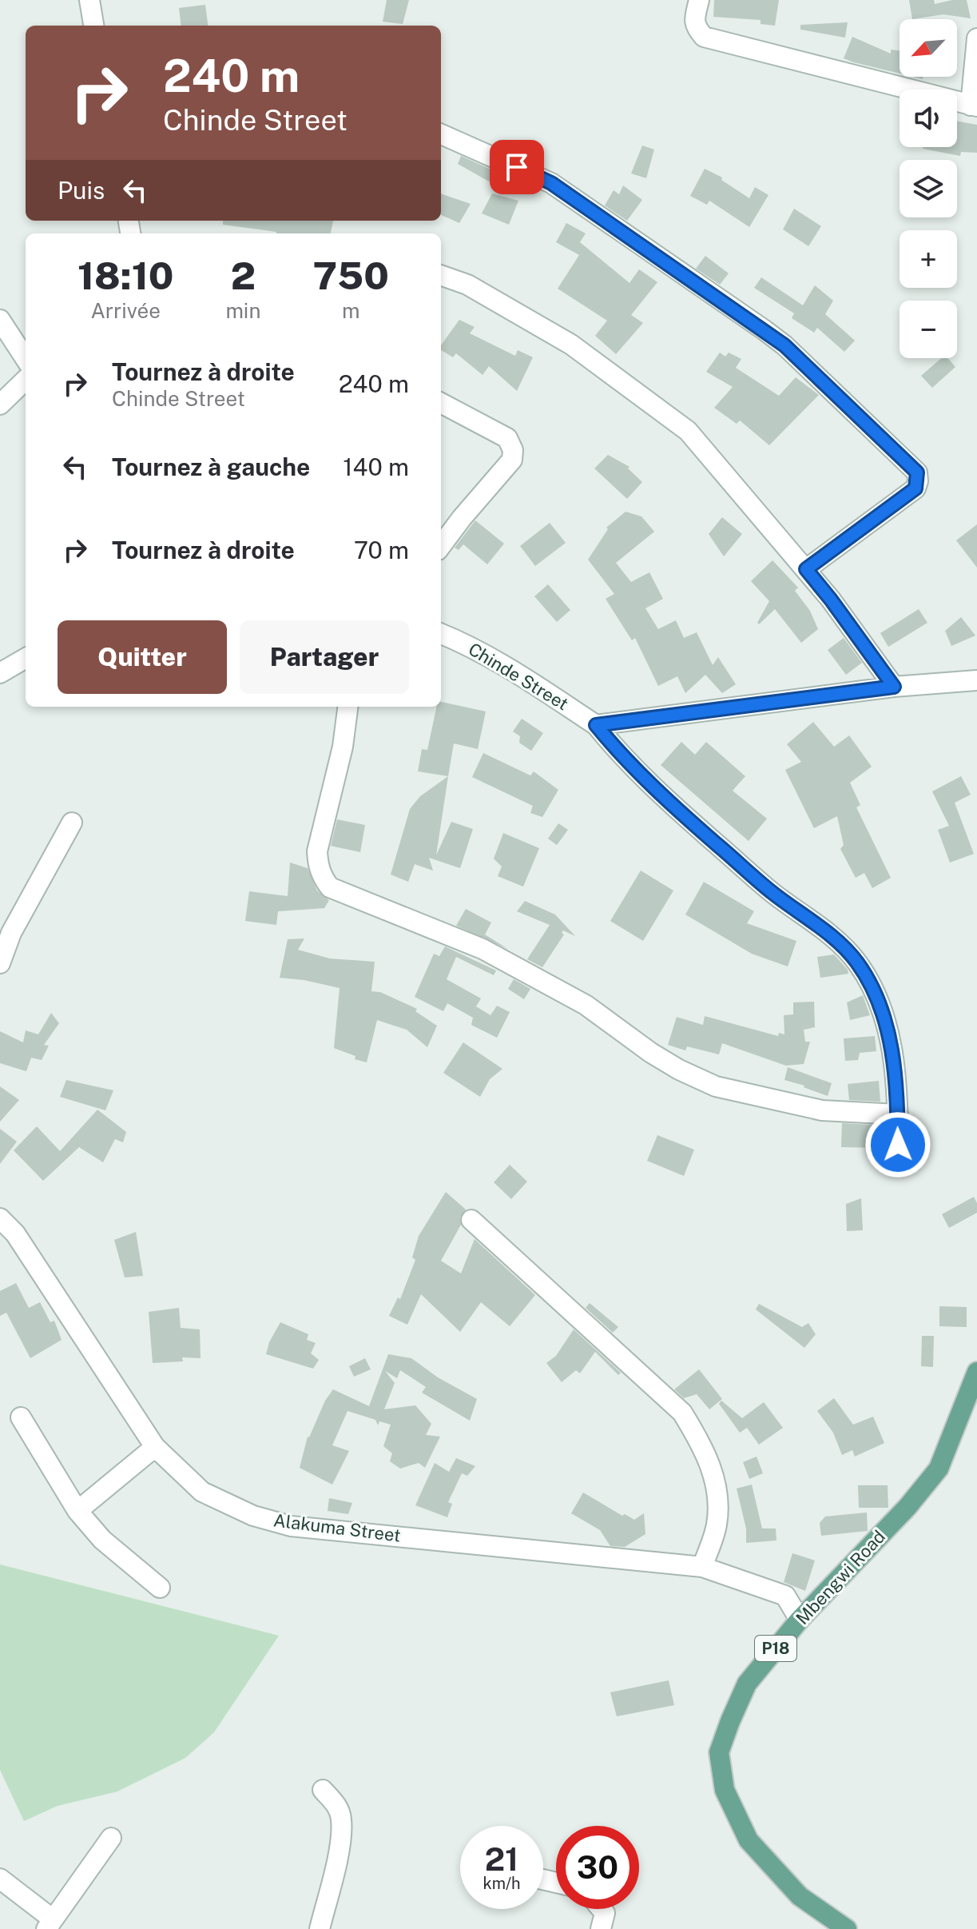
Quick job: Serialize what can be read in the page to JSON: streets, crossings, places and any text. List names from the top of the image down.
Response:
{
  "streets": {
    "main road": ["Mbengwi Road", "P18"],
    "street": ["Chinde Street", "Alakuma Street"]
  },
  "crossings": [
    ["Alakuma Street", "Mbengwi Road"]
  ],
  "north": "bottom left",
  "page": {
    "map_buttons": ["+", "−"],
    "turn": ["240 m", "Chinde Street"],
    "then": "Puis",
    "eta": [
      "18:10",
      "Arrivée",
      "2",
      "min",
      "750",
      "m"
    ],
    "list": [
      {
        "name": "Tournez à droite",
        "note": "Chinde Street",
        "value": "240 m"
      },
      {
        "name": "Tournez à gauche",
        "value": "140 m"
      },
      {
        "name": "Tournez à droite",
        "value": "70 m"
      }
    ],
    "buttons": ["Quitter", "Partager"],
    "speed": "21 km/h",
    "limit": "30"
  }
}
